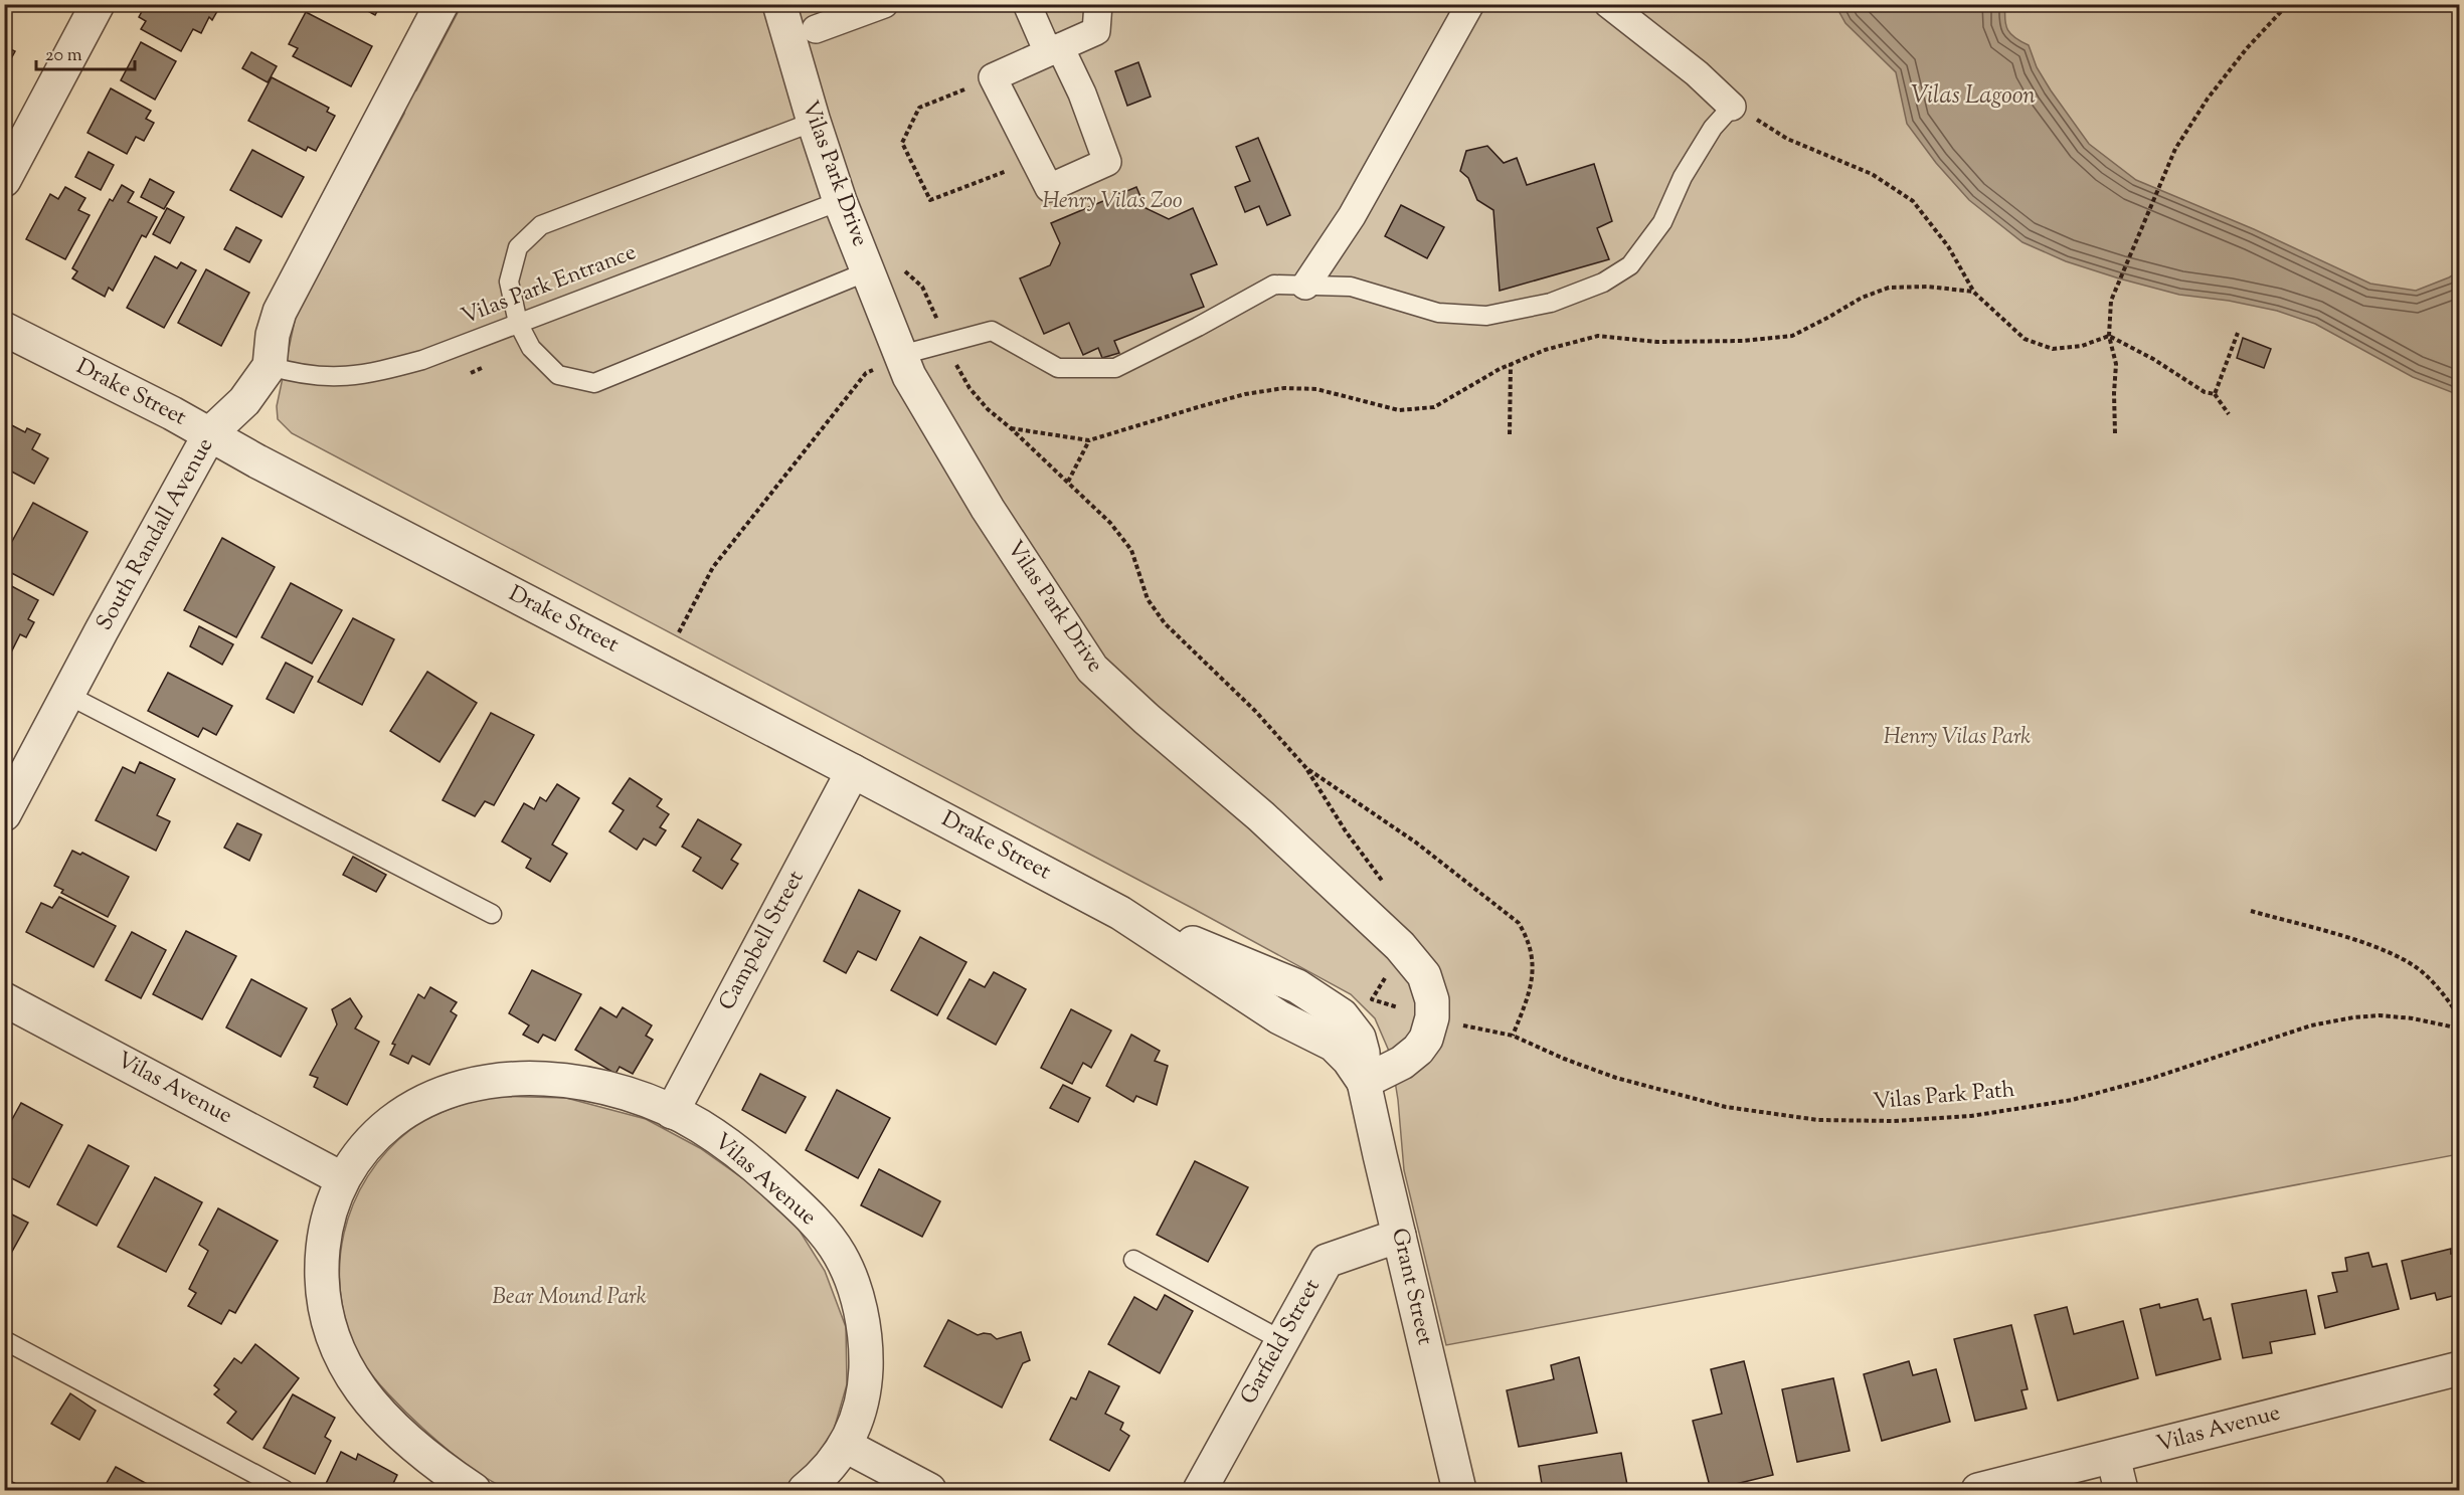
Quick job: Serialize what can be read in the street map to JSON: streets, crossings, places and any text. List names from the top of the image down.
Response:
{
  "streets": {
    "street": [
      "Vilas Park Drive",
      "Drake Street",
      "South Randall Avenue",
      "Campbell Street",
      "Vilas Avenue",
      "Grant Street",
      "Garfield Street"
    ],
    "lane": ["Vilas Park Entrance"],
    "path": ["Vilas Park Path"]
  },
  "crossings": [
    ["Vilas Park Drive", "Vilas Park Entrance"],
    ["Vilas Park Drive", "Drake Street"],
    ["Vilas Park Drive", "Vilas Park Path"],
    ["Vilas Park Drive", "Grant Street"],
    ["Vilas Park Entrance", "South Randall Avenue"],
    ["Drake Street", "South Randall Avenue"],
    ["Drake Street", "Campbell Street"],
    ["Drake Street", "Grant Street"],
    ["Campbell Street", "Vilas Avenue"],
    ["Grant Street", "Garfield Street"]
  ],
  "water": ["Vilas Lagoon"],
  "parks": ["Henry Vilas Zoo", "Henry Vilas Park", "Bear Mound Park"],
  "scale_bar": "20 m"
}
